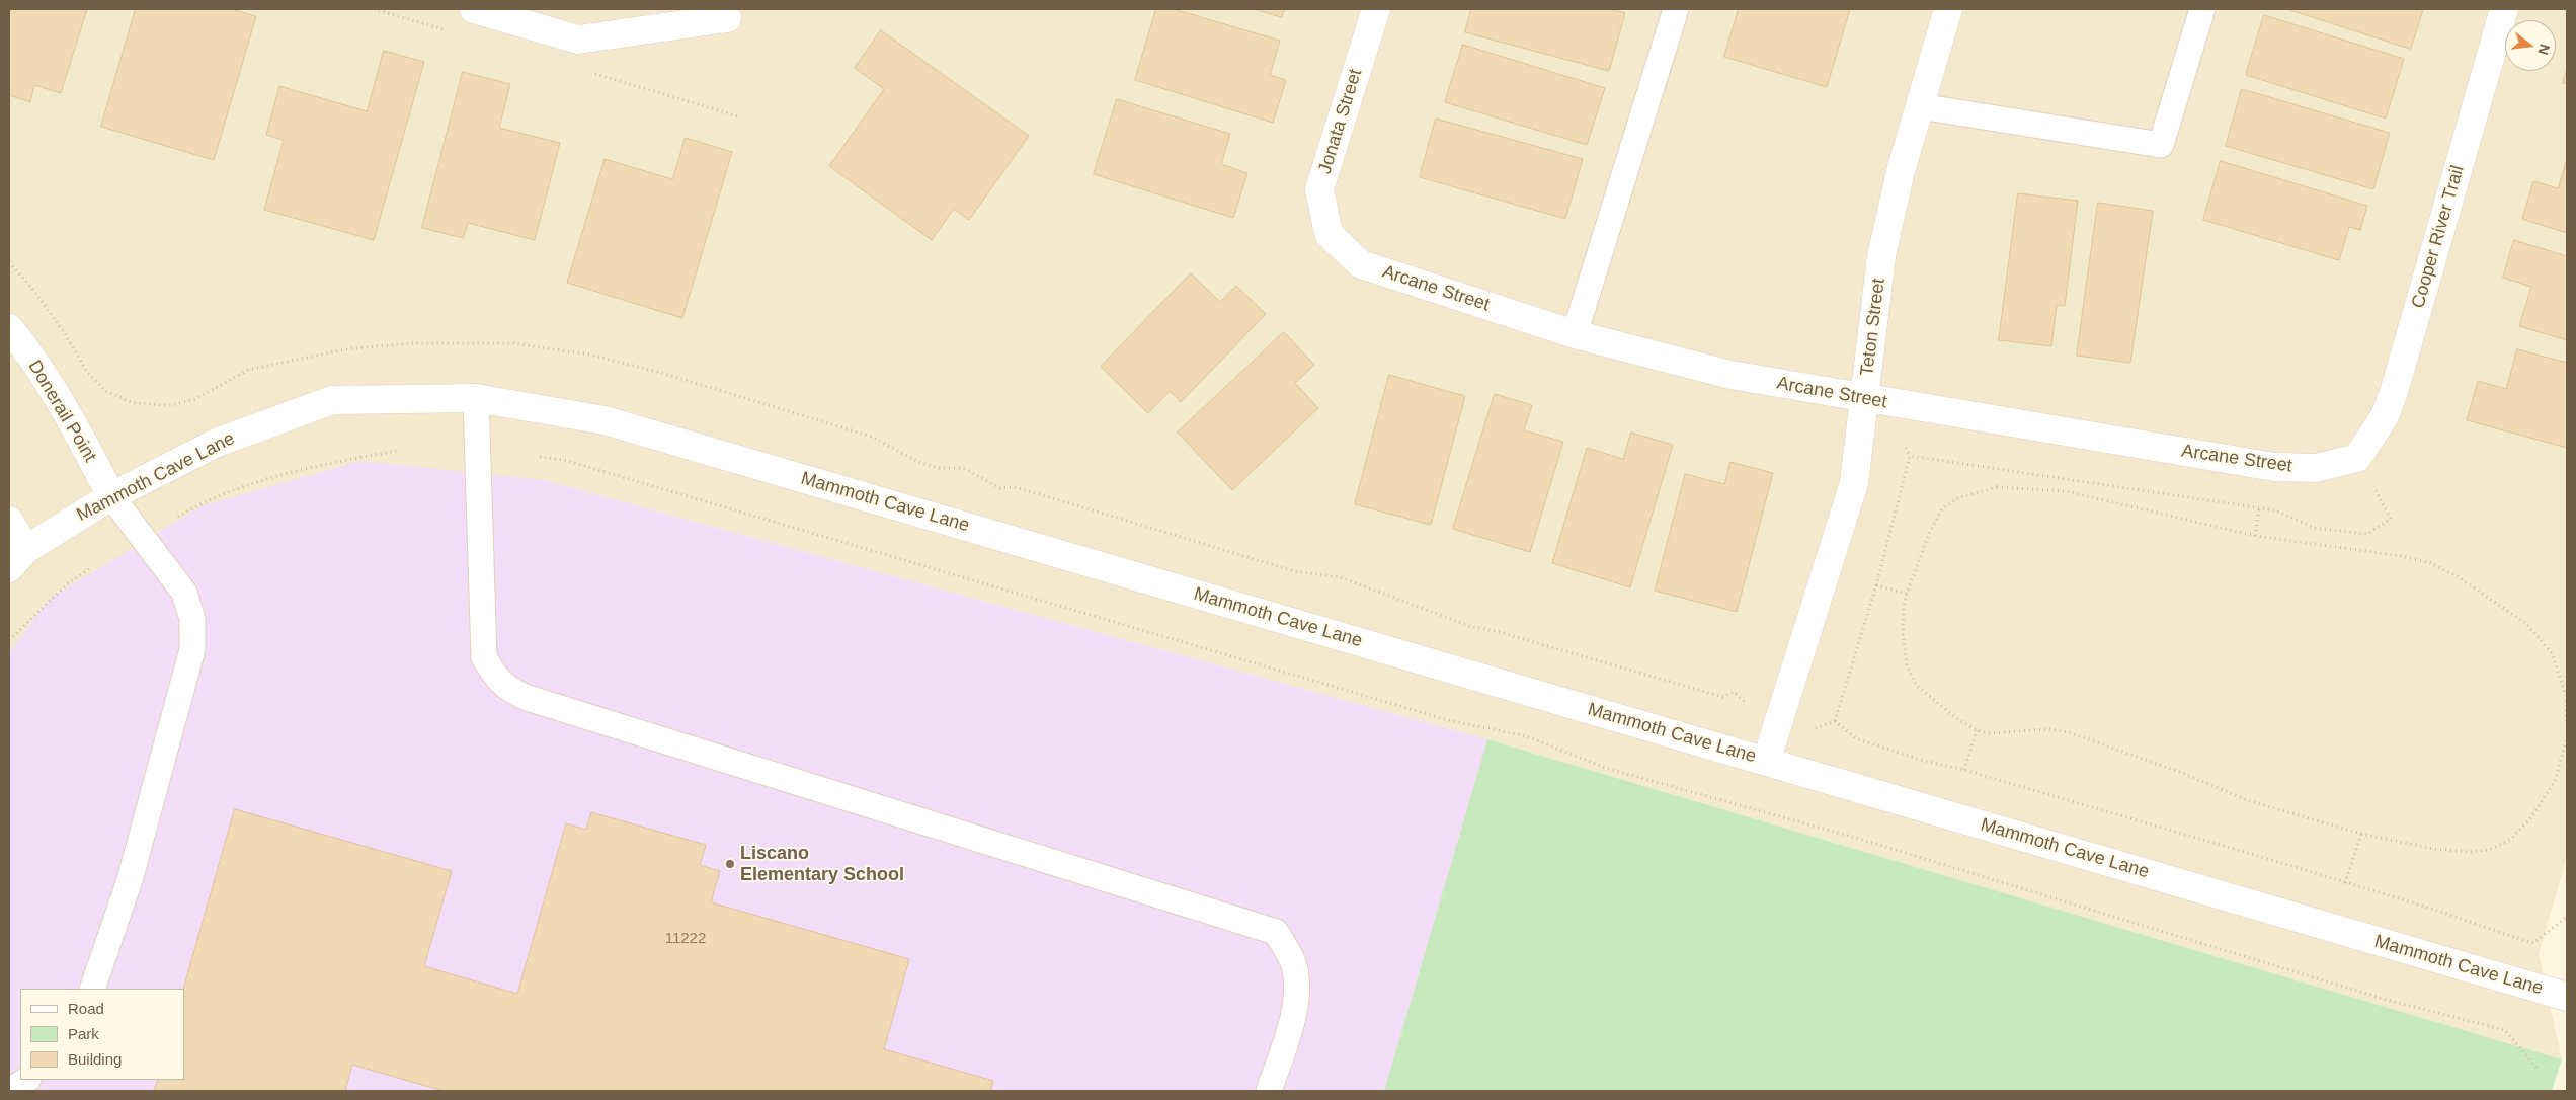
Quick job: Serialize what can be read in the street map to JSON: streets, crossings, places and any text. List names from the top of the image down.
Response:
{
  "streets": {
    "street": [
      "Jonata Street",
      "Cooper River Trail",
      "Arcane Street",
      "Teton Street",
      "Donerail Point",
      "Mammoth Cave Lane"
    ]
  },
  "crossings": [
    ["Jonata Street", "Arcane Street"],
    ["Cooper River Trail", "Arcane Street"],
    ["Arcane Street", "Teton Street"],
    ["Teton Street", "Mammoth Cave Lane"],
    ["Donerail Point", "Mammoth Cave Lane"]
  ],
  "places": ["Liscano Elementary School"],
  "house_numbers": ["11222"],
  "legend": ["Road", "Park", "Building"],
  "north": "right"
}
